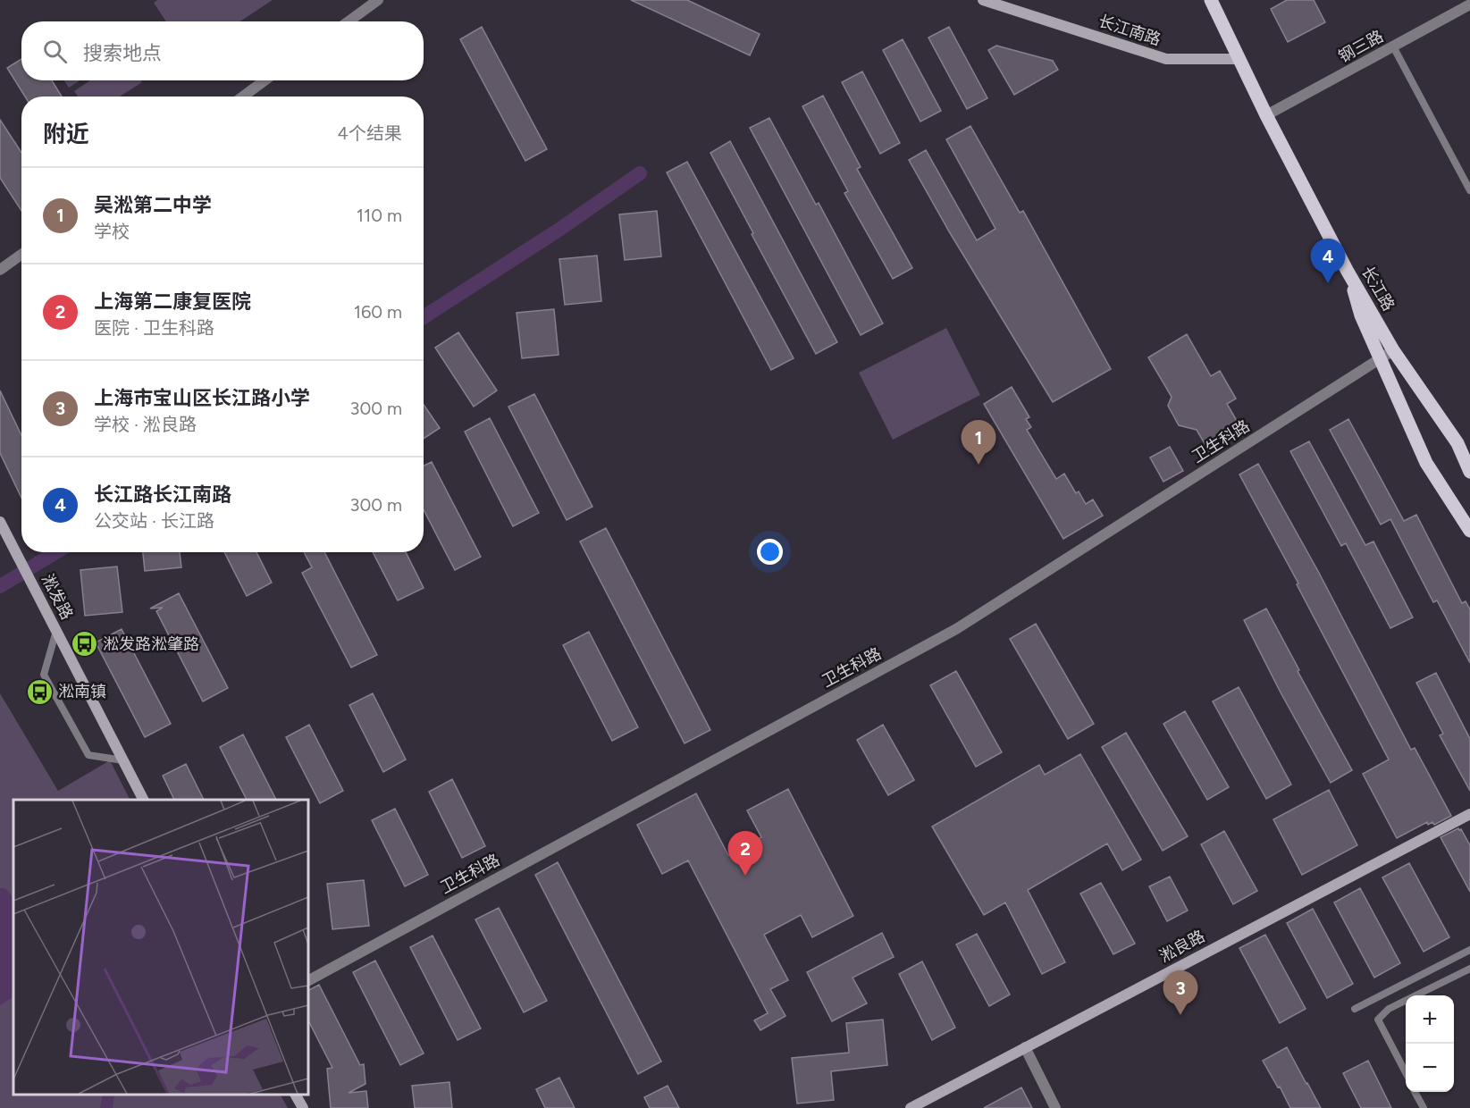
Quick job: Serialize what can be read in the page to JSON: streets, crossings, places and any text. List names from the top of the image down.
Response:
{
  "streets": {
    "main road": ["长江路"],
    "street": [
      "长江南路",
      "钢三路",
      "卫生科路",
      "淞发路",
      "淞良路"
    ]
  },
  "crossings": [
    ["长江南路", "长江路"],
    ["钢三路", "长江路"],
    ["长江路", "卫生科路"]
  ],
  "places": {
    "bus stop": ["淞发路淞肇路", "淞南镇"]
  },
  "page": {
    "search": "搜索地点",
    "heading": ["附近", "4个结果"],
    "list": [
      {
        "mark": "1",
        "name": "吴淞第二中学",
        "note": "学校",
        "value": "110 m"
      },
      {
        "mark": "2",
        "name": "上海第二康复医院",
        "note": "医院 · 卫生科路",
        "value": "160 m"
      },
      {
        "mark": "3",
        "name": "上海市宝山区长江路小学",
        "note": "学校 · 淞良路",
        "value": "300 m"
      },
      {
        "mark": "4",
        "name": "长江路长江南路",
        "note": "公交站 · 长江路",
        "value": "300 m"
      }
    ],
    "pins": [
      "4",
      "1",
      "2",
      "3"
    ],
    "map_buttons": ["+", "−"]
  }
}
